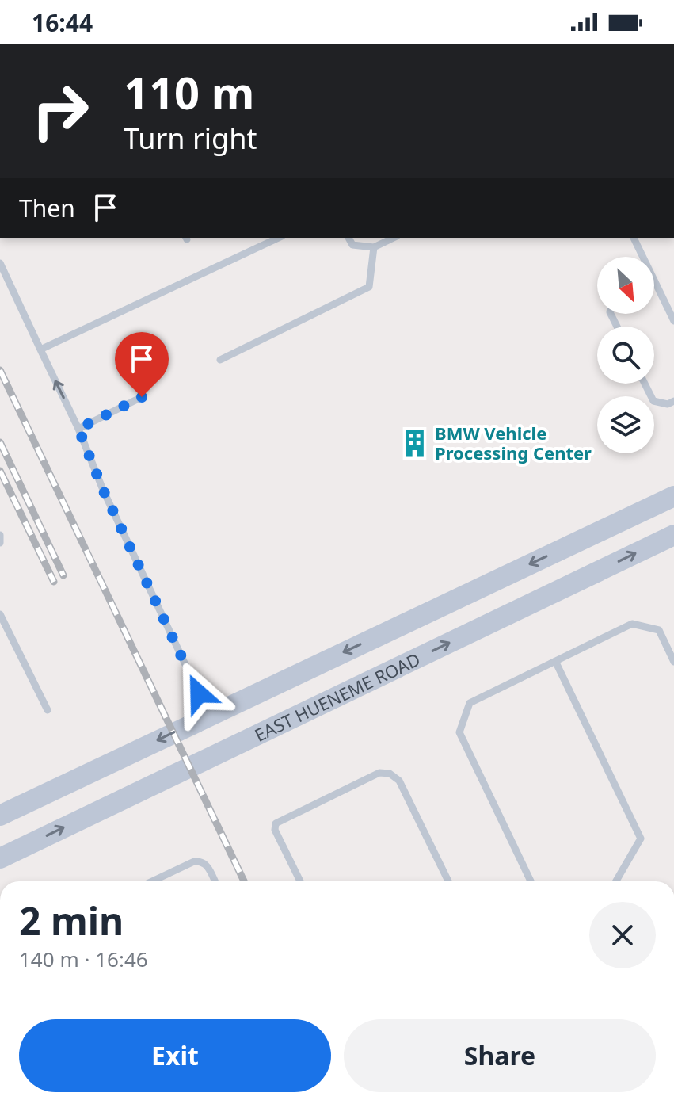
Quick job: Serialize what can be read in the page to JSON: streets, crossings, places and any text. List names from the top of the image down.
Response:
{
  "streets": {
    "main road": ["EAST HUENEME ROAD"]
  },
  "places": {
    "building": ["BMW Vehicle Processing Center"]
  },
  "north": "bottom right",
  "page": {
    "status": "16:44",
    "turn": ["110 m", "Turn right"],
    "then": "Then",
    "heading": ["2 min", "140 m · 16:46"],
    "buttons": ["Exit", "Share"]
  }
}
